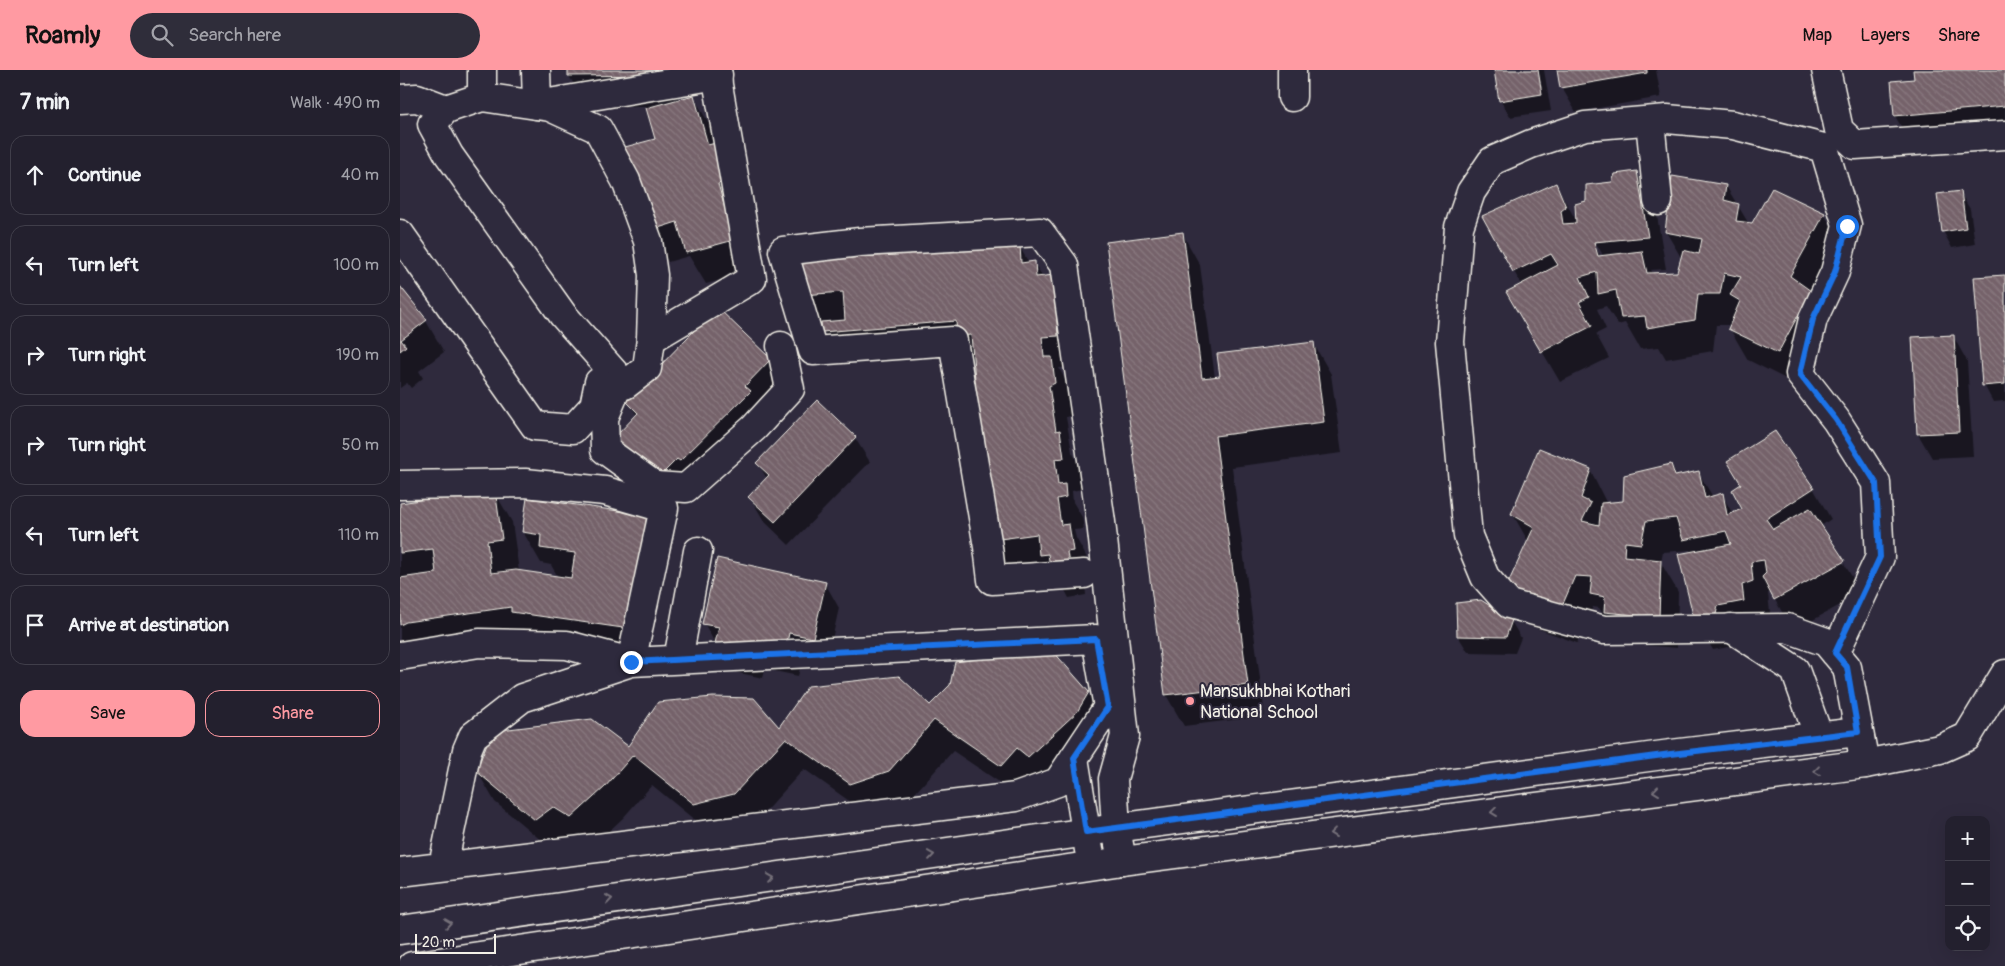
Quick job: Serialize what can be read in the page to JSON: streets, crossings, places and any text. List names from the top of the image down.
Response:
{
  "places": ["Mansukhbhai Kothari National School"],
  "scale_bar": "20 m",
  "page": {
    "header": "Roamly",
    "search": "Search here",
    "nav": ["Map", "Layers", "Share"],
    "heading": ["7 min", "Walk · 490 m"],
    "list": [
      ["Continue", "40 m"],
      ["Turn left", "100 m"],
      ["Turn right", "190 m"],
      ["Turn right", "50 m"],
      ["Turn left", "110 m"],
      "Arrive at destination"
    ],
    "buttons": ["Save", "Share"],
    "map_buttons": ["+", "−"],
    "scale": "20 m"
  }
}
